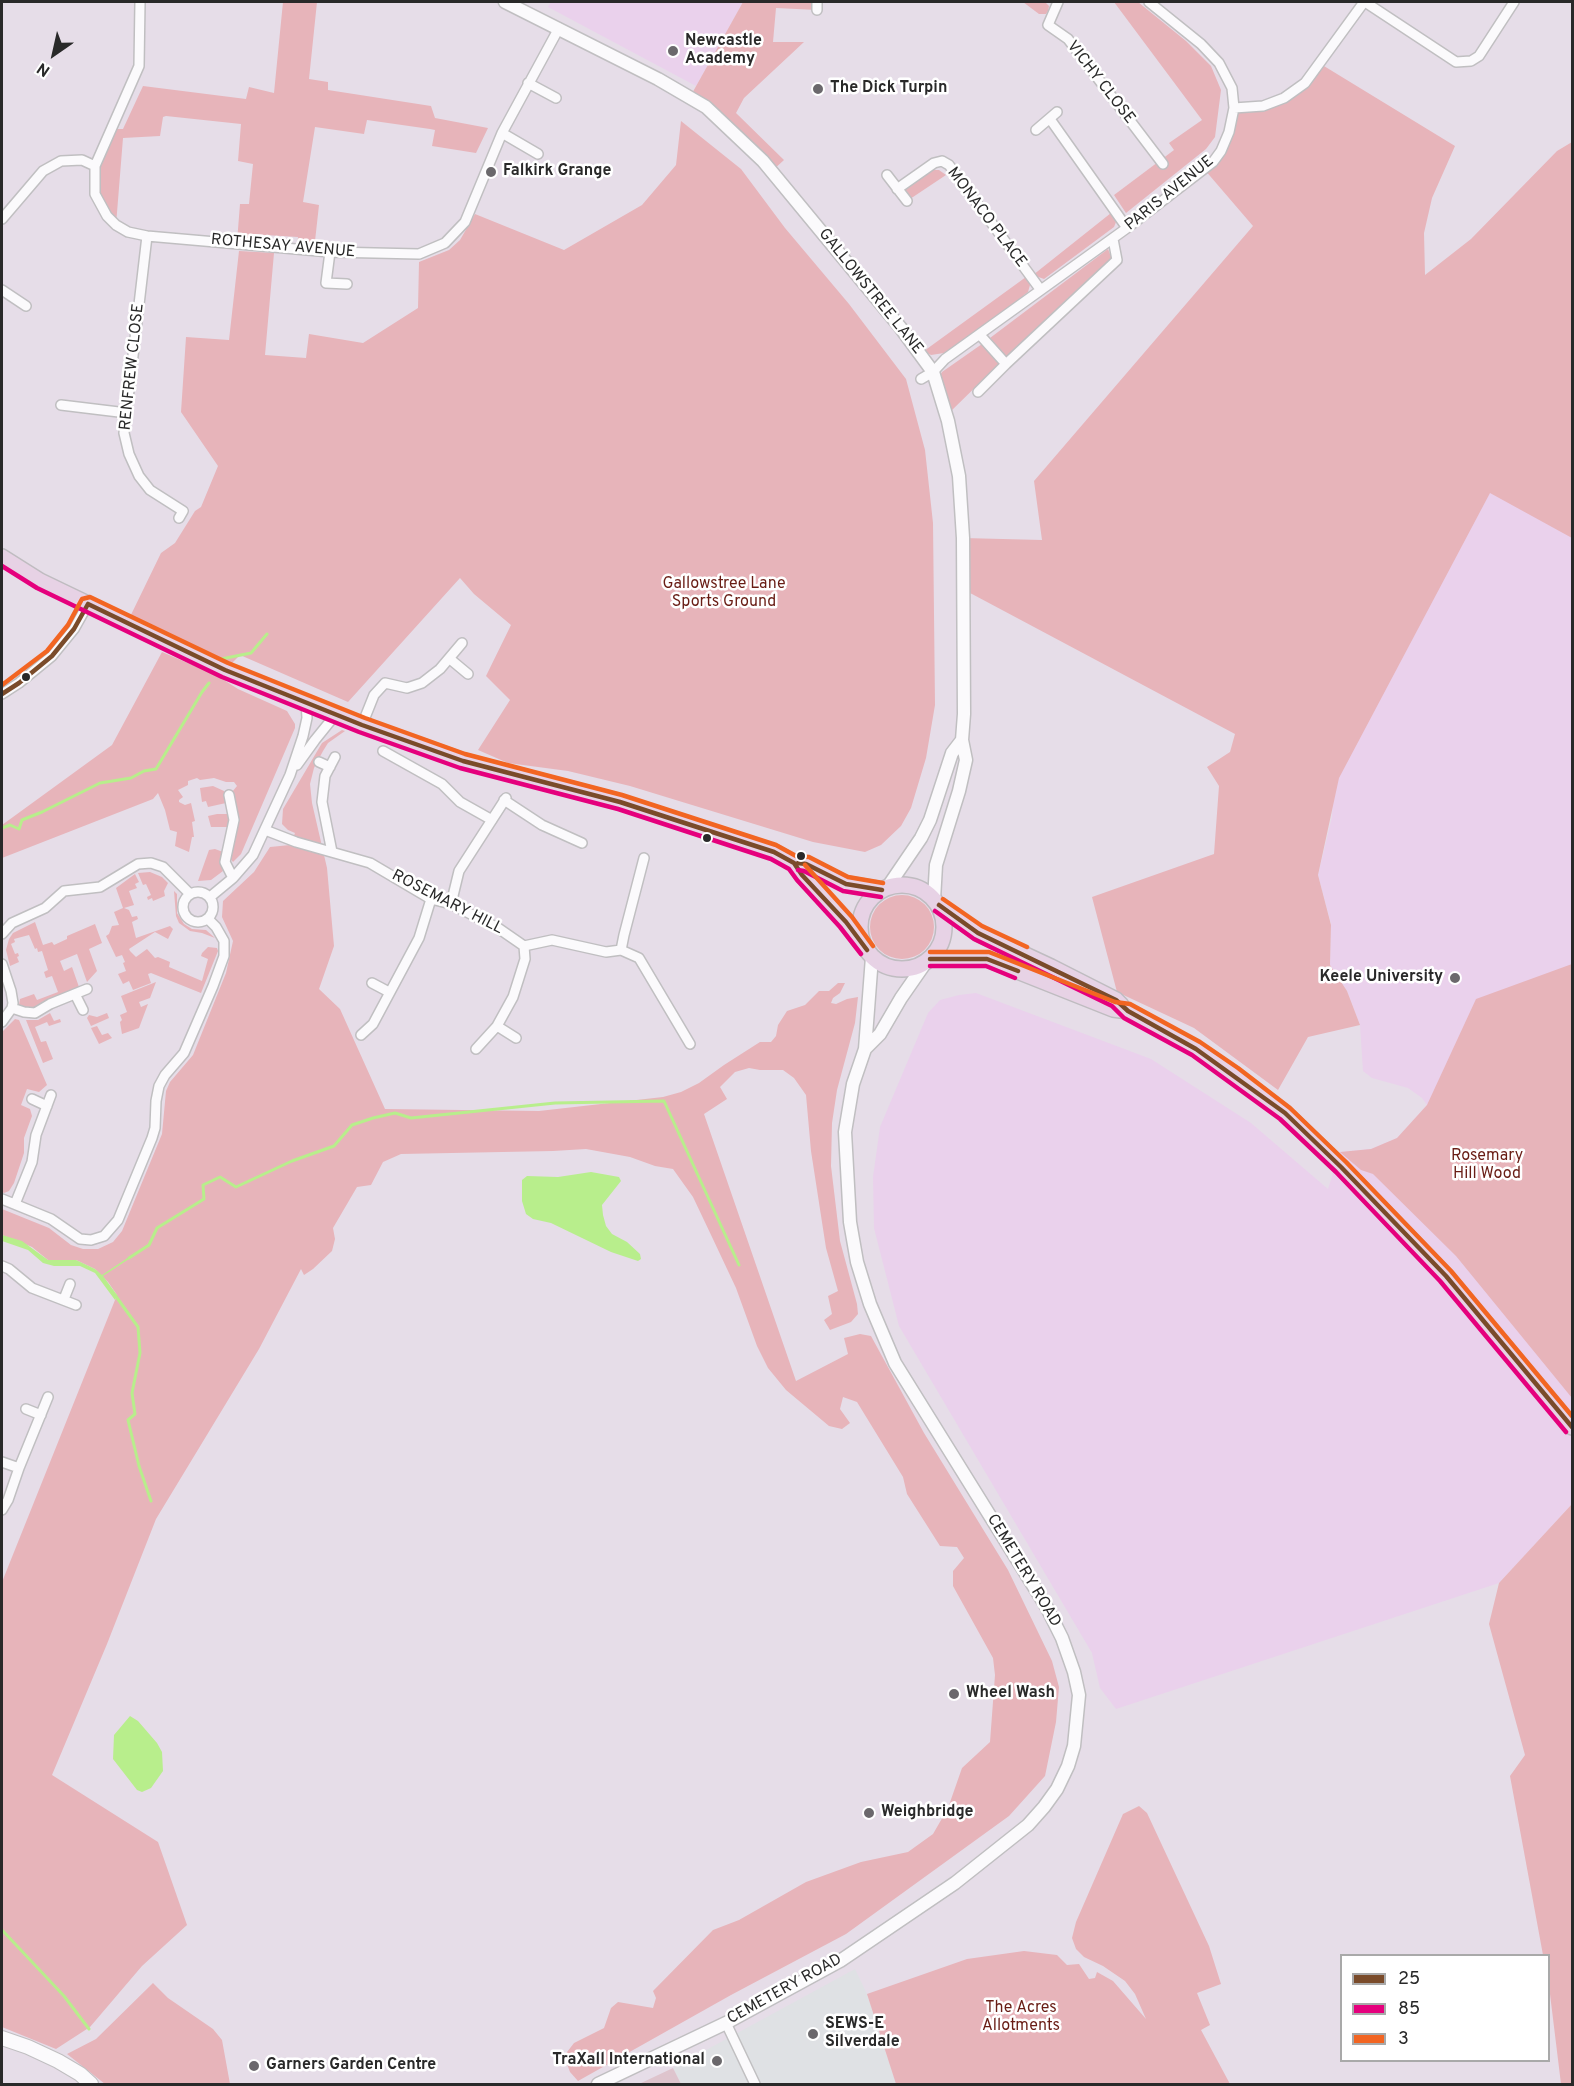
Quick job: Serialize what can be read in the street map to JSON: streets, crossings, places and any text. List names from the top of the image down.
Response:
{
  "streets": {
    "street": [
      "VICHY CLOSE",
      "PARIS AVENUE",
      "MONACO PLACE",
      "ROTHESAY AVENUE",
      "GALLOWSTREE LANE",
      "RENFREW CLOSE",
      "ROSEMARY HILL",
      "CEMETERY ROAD"
    ]
  },
  "crossings": [
    ["PARIS AVENUE", "MONACO PLACE"],
    ["PARIS AVENUE", "GALLOWSTREE LANE"],
    ["ROTHESAY AVENUE", "GALLOWSTREE LANE"],
    ["ROTHESAY AVENUE", "RENFREW CLOSE"],
    ["GALLOWSTREE LANE", "CEMETERY ROAD"]
  ],
  "parks": ["Gallowstree Lane Sports Ground", "Rosemary Hill Wood", "The Acres Allotments"],
  "places": [
    "Newcastle Academy",
    "The Dick Turpin",
    "Falkirk Grange",
    "Keele University",
    "Wheel Wash",
    "Weighbridge",
    "SEWS-E Silverdale",
    "TraXall International",
    "Garners Garden Centre"
  ],
  "lines": ["transit line 85", "transit line 3", "transit line 25"],
  "legend": ["25", "85", "3"],
  "north": "bottom left"
}
